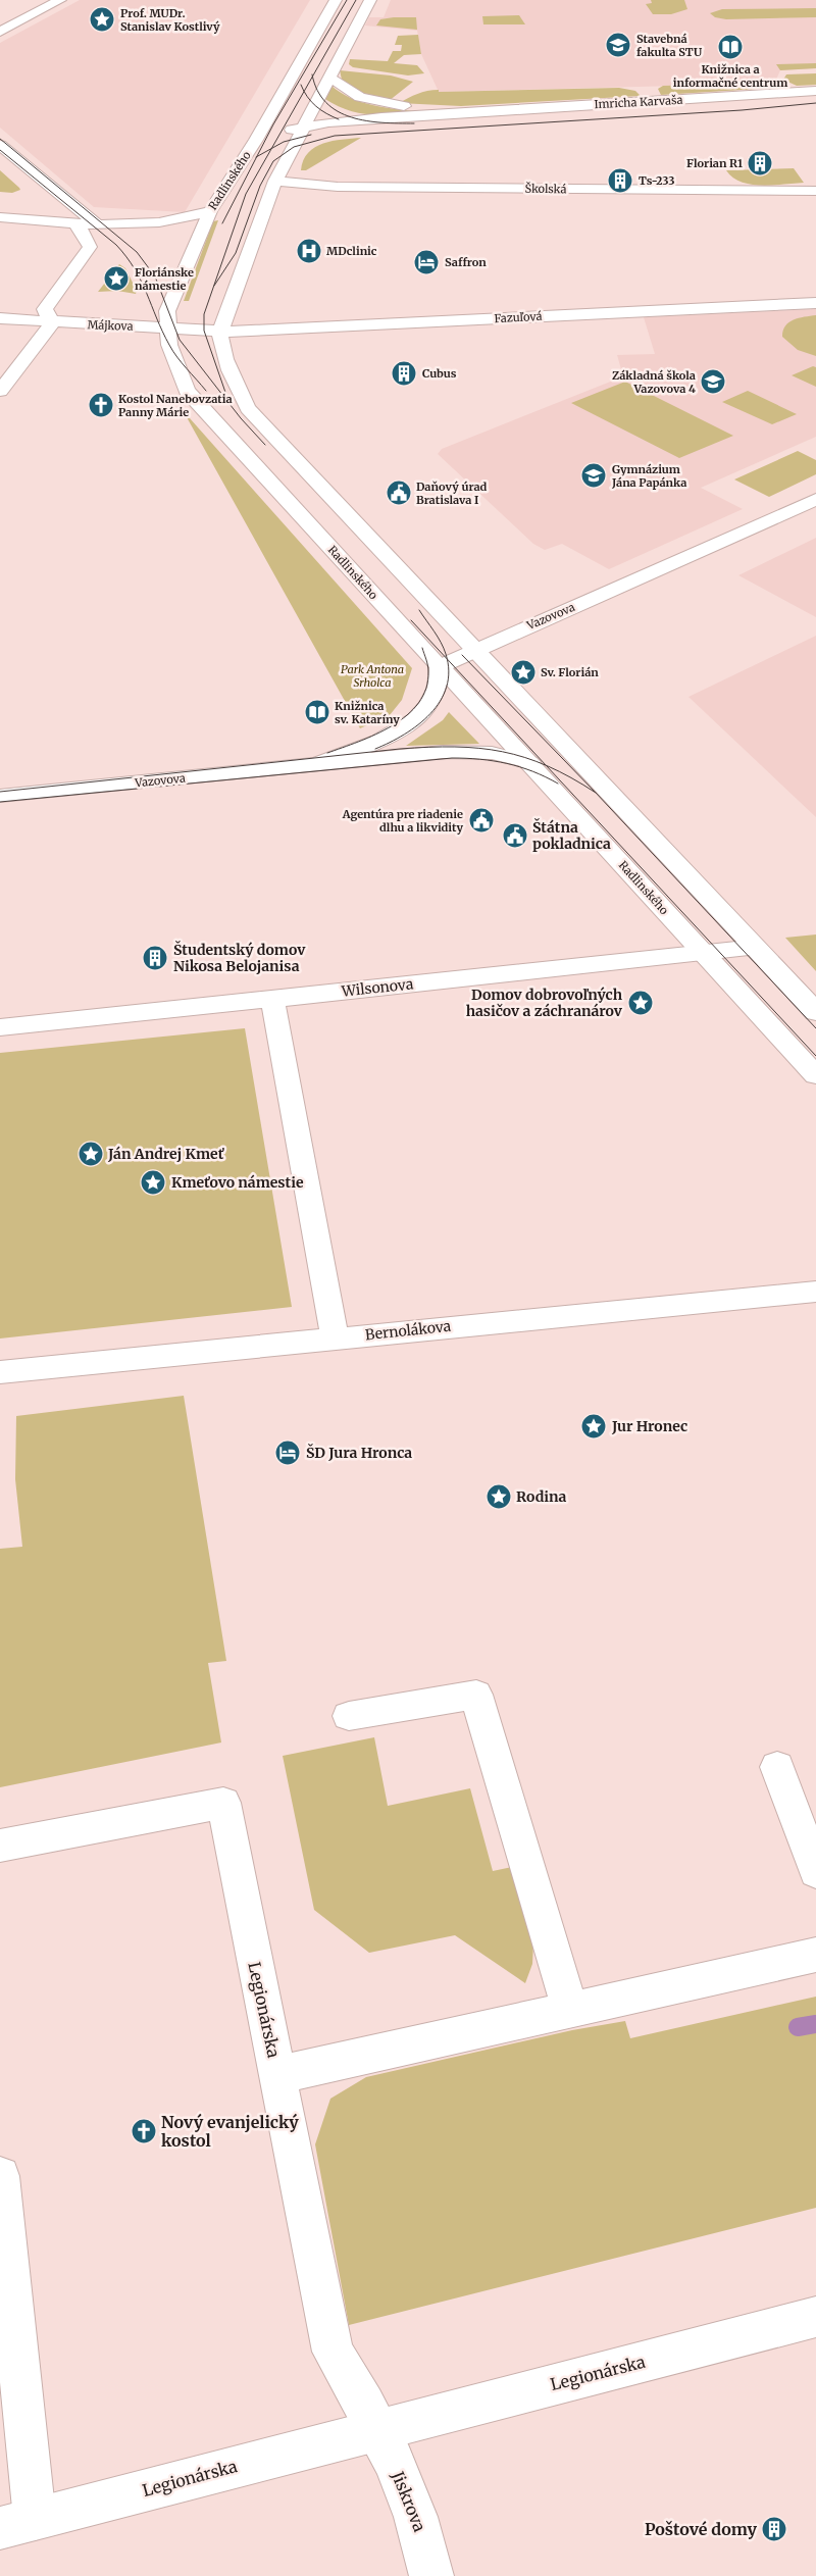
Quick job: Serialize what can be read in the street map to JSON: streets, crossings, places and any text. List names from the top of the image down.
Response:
{
  "streets": {
    "street": [
      "Imricha Karvaša",
      "Radlinského",
      "Školská",
      "Fazuľová",
      "Májkova",
      "Vazovova",
      "Wilsonova",
      "Bernolákova",
      "Legionárska",
      "Jiskrova"
    ]
  },
  "crossings": [
    ["Imricha Karvaša", "Radlinského"],
    ["Radlinského", "Májkova"],
    ["Radlinského", "Vazovova"],
    ["Radlinského", "Wilsonova"],
    ["Fazuľová", "Májkova"],
    ["Legionárska", "Jiskrova"]
  ],
  "parks": ["Park Antona Srholca"],
  "places": {
    "place": [
      "Prof. MUDr. Stanislav Kostlivý",
      "Floriánske námestie",
      "Sv. Florián",
      "Domov dobrovoľných hasičov a záchranárov",
      "Ján Andrej Kmeť",
      "Kmeťovo námestie",
      "Jur Hronec",
      "Rodina"
    ],
    "school or university": ["Stavebná fakulta STU", "Základná škola Vazovova 4", "Gymnázium Jána Papánka"],
    "library": ["Knižnica a informačné centrum", "Knižnica sv. Kataríny"],
    "building": [
      "Florian R1",
      "Ts-233",
      "Cubus",
      "Študentský domov Nikosa Belojanisa",
      "Poštové domy"
    ],
    "hospital": ["MDclinic"],
    "hotel": ["Saffron", "ŠD Jura Hronca"],
    "church": ["Kostol Nanebovzatia Panny Márie", "Nový evanjelický kostol"],
    "public building": ["Daňový úrad Bratislava I", "Agentúra pre riadenie dlhu a likvidity", "Štátna pokladnica"]
  }
}
